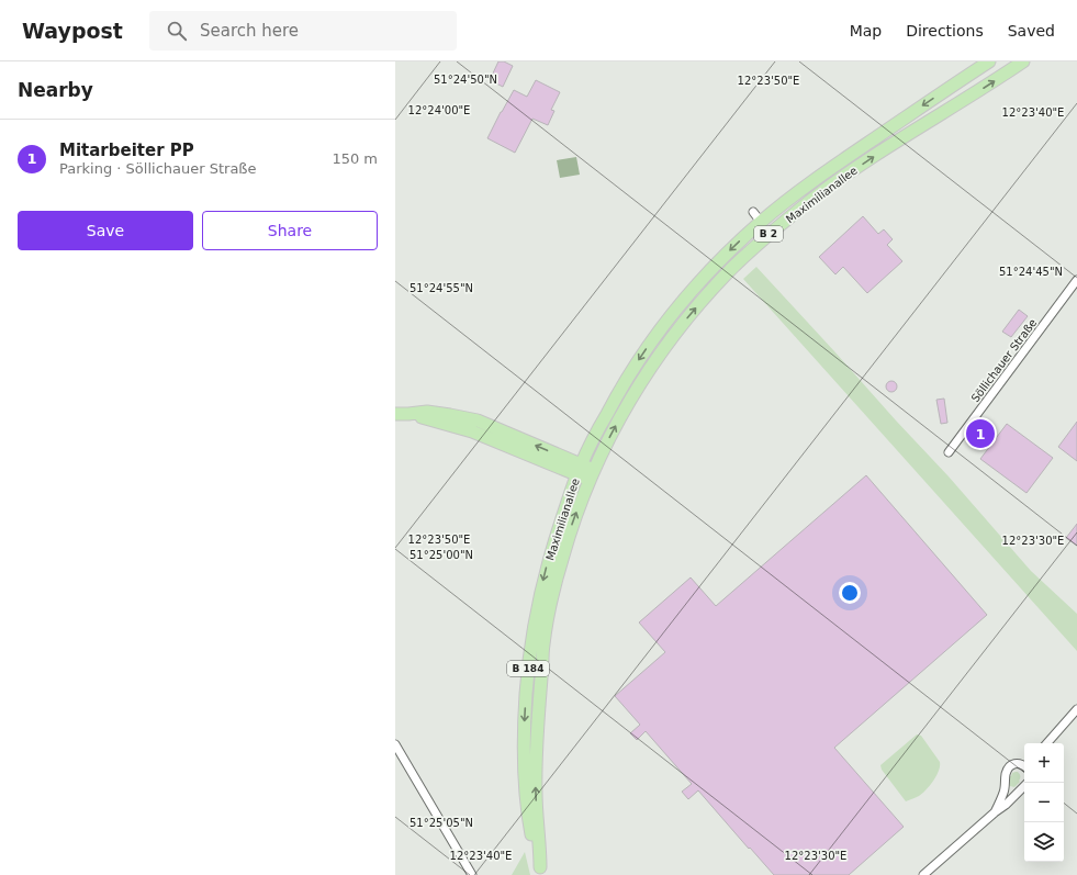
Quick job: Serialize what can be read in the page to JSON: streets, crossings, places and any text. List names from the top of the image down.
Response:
{
  "streets": {
    "main road": ["Maximilianallee", "B 2", "B 184"],
    "street": ["Söllichauer Straße"]
  },
  "crossings": [
    ["Maximilianallee", "B 184"]
  ],
  "page": {
    "header": "Waypost",
    "search": "Search here",
    "nav": ["Map", "Directions", "Saved"],
    "heading": "Nearby",
    "list": [
      {
        "mark": "1",
        "name": "Mitarbeiter PP",
        "note": "Parking · Söllichauer Straße",
        "value": "150 m"
      }
    ],
    "buttons": ["Save", "Share"],
    "pins": "1",
    "map_buttons": ["+", "−"]
  },
  "coordinates": [
    "51°24'50\"N",
    "12°23'50\"E",
    "12°24'00\"E",
    "12°23'40\"E",
    "51°24'45\"N",
    "51°24'55\"N",
    "12°23'30\"E",
    "51°25'00\"N",
    "51°25'05\"N"
  ]
}
